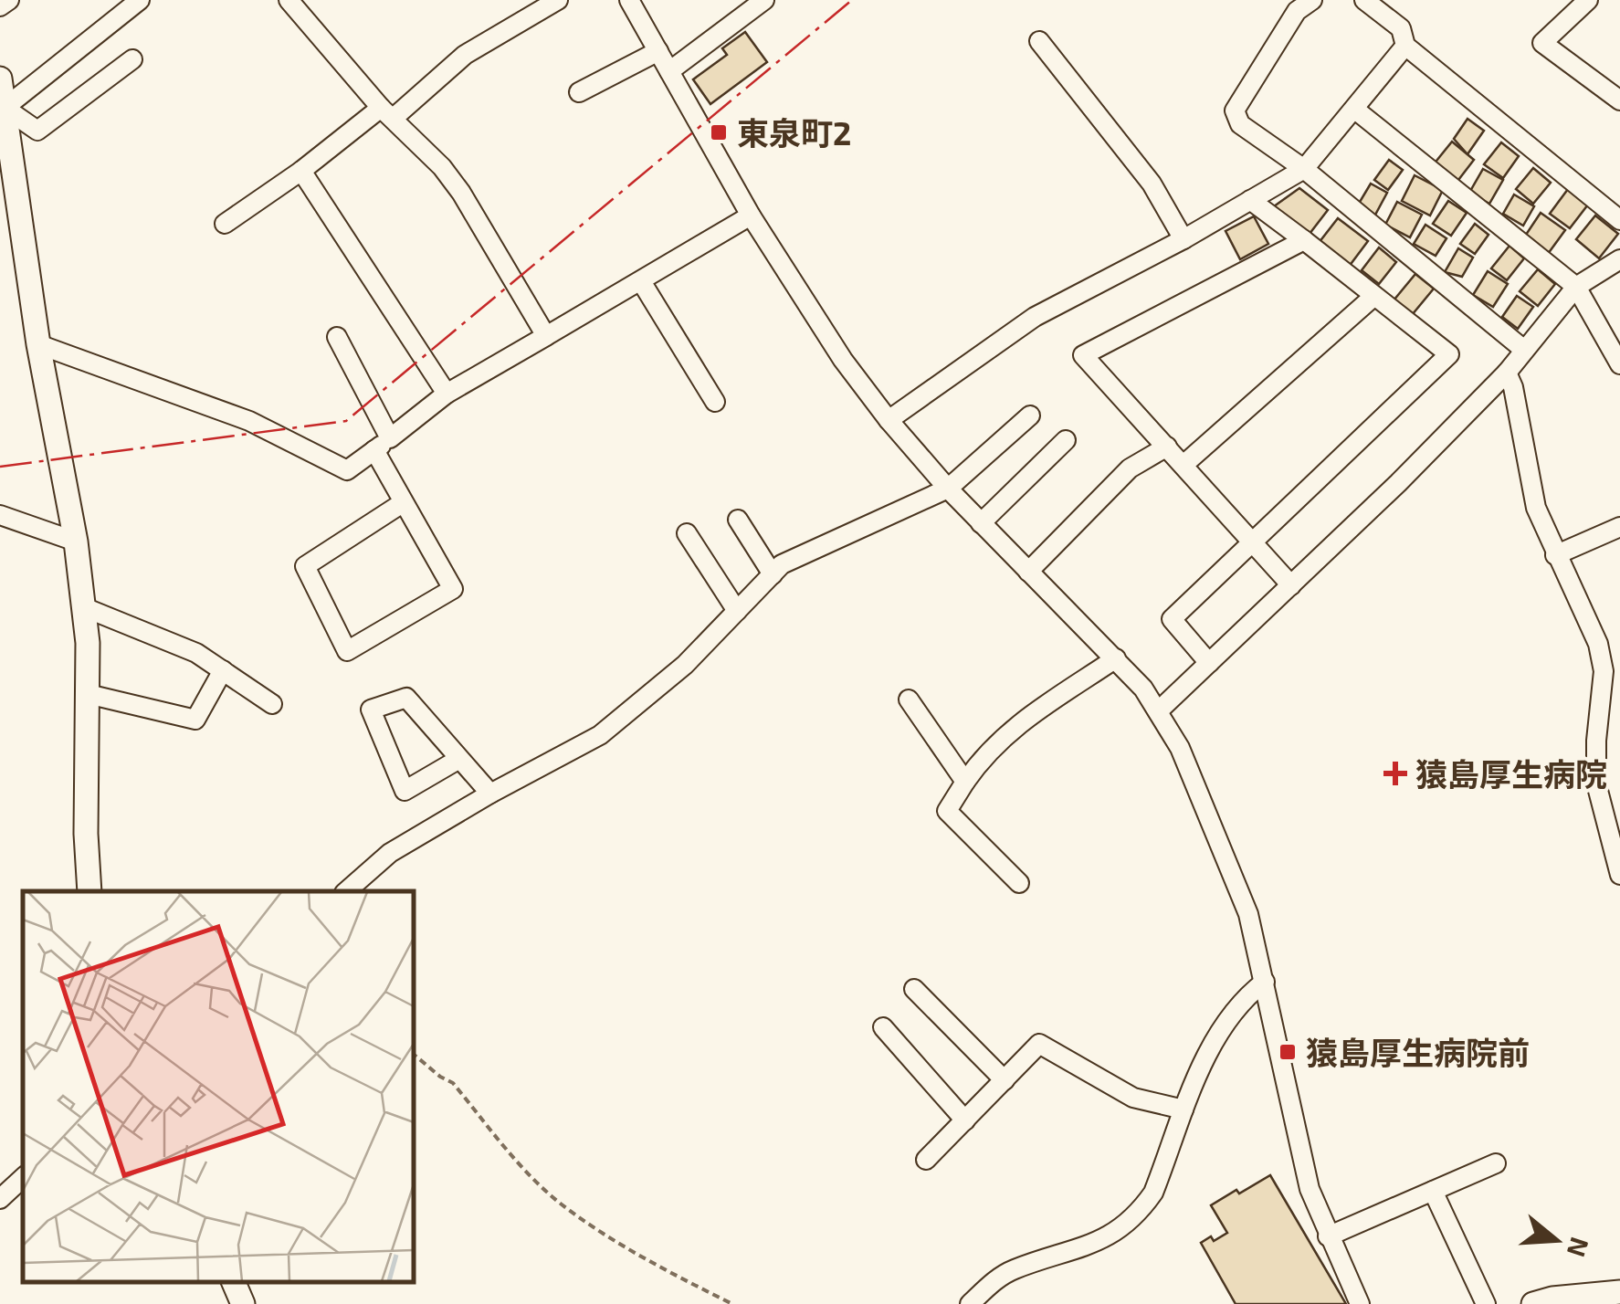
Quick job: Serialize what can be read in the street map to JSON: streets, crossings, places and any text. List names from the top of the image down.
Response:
{
  "places": {
    "transit": ["東泉町2", "猿島厚生病院前"],
    "health": ["猿島厚生病院"]
  },
  "north": "right"
}
